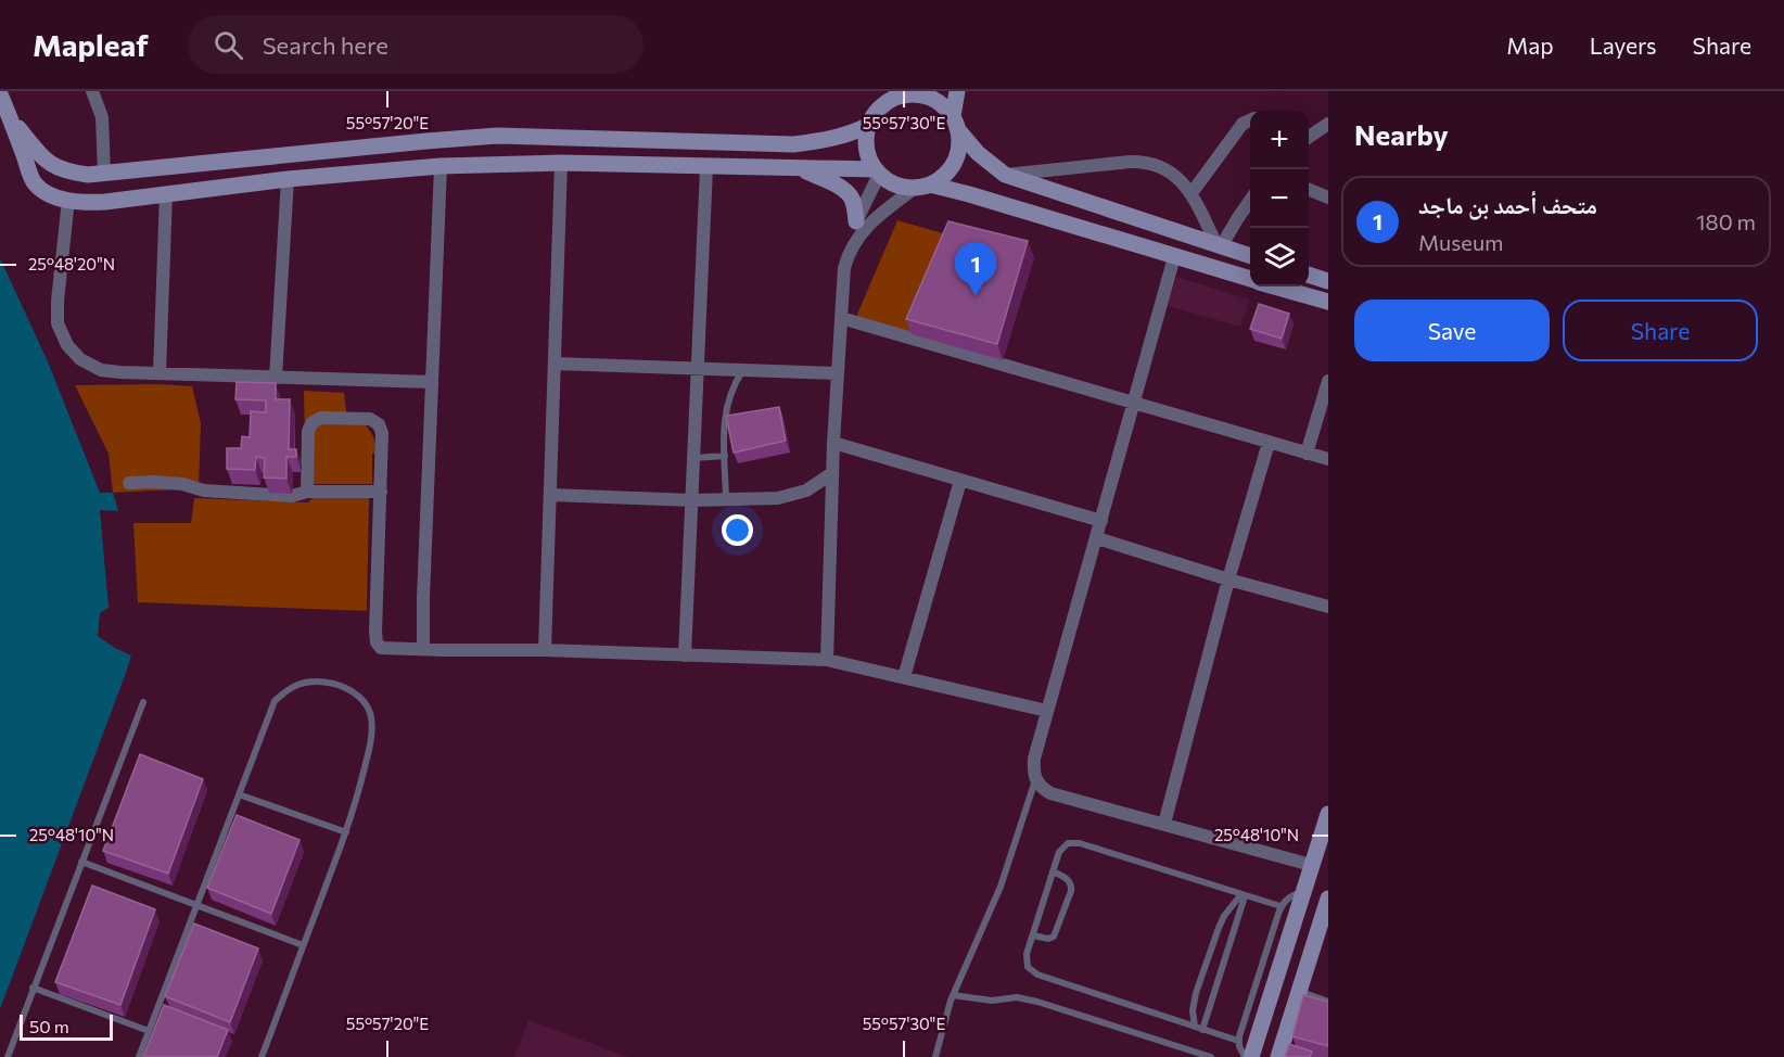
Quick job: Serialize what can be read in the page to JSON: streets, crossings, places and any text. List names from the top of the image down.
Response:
{
  "scale_bar": "50 m",
  "page": {
    "header": "Mapleaf",
    "search": "Search here",
    "nav": ["Map", "Layers", "Share"],
    "heading": "Nearby",
    "map_buttons": ["+", "−"],
    "list": [
      {
        "mark": "1",
        "name": "متحف أحمد بن ماجد",
        "note": "Museum",
        "value": "180 m"
      }
    ],
    "pins": "1",
    "buttons": ["Save", "Share"],
    "scale": "50 m"
  },
  "coordinates": [
    "55°57'20\"E",
    "55°57'30\"E",
    "25°48'20\"N",
    "25°48'10\"N"
  ]
}
